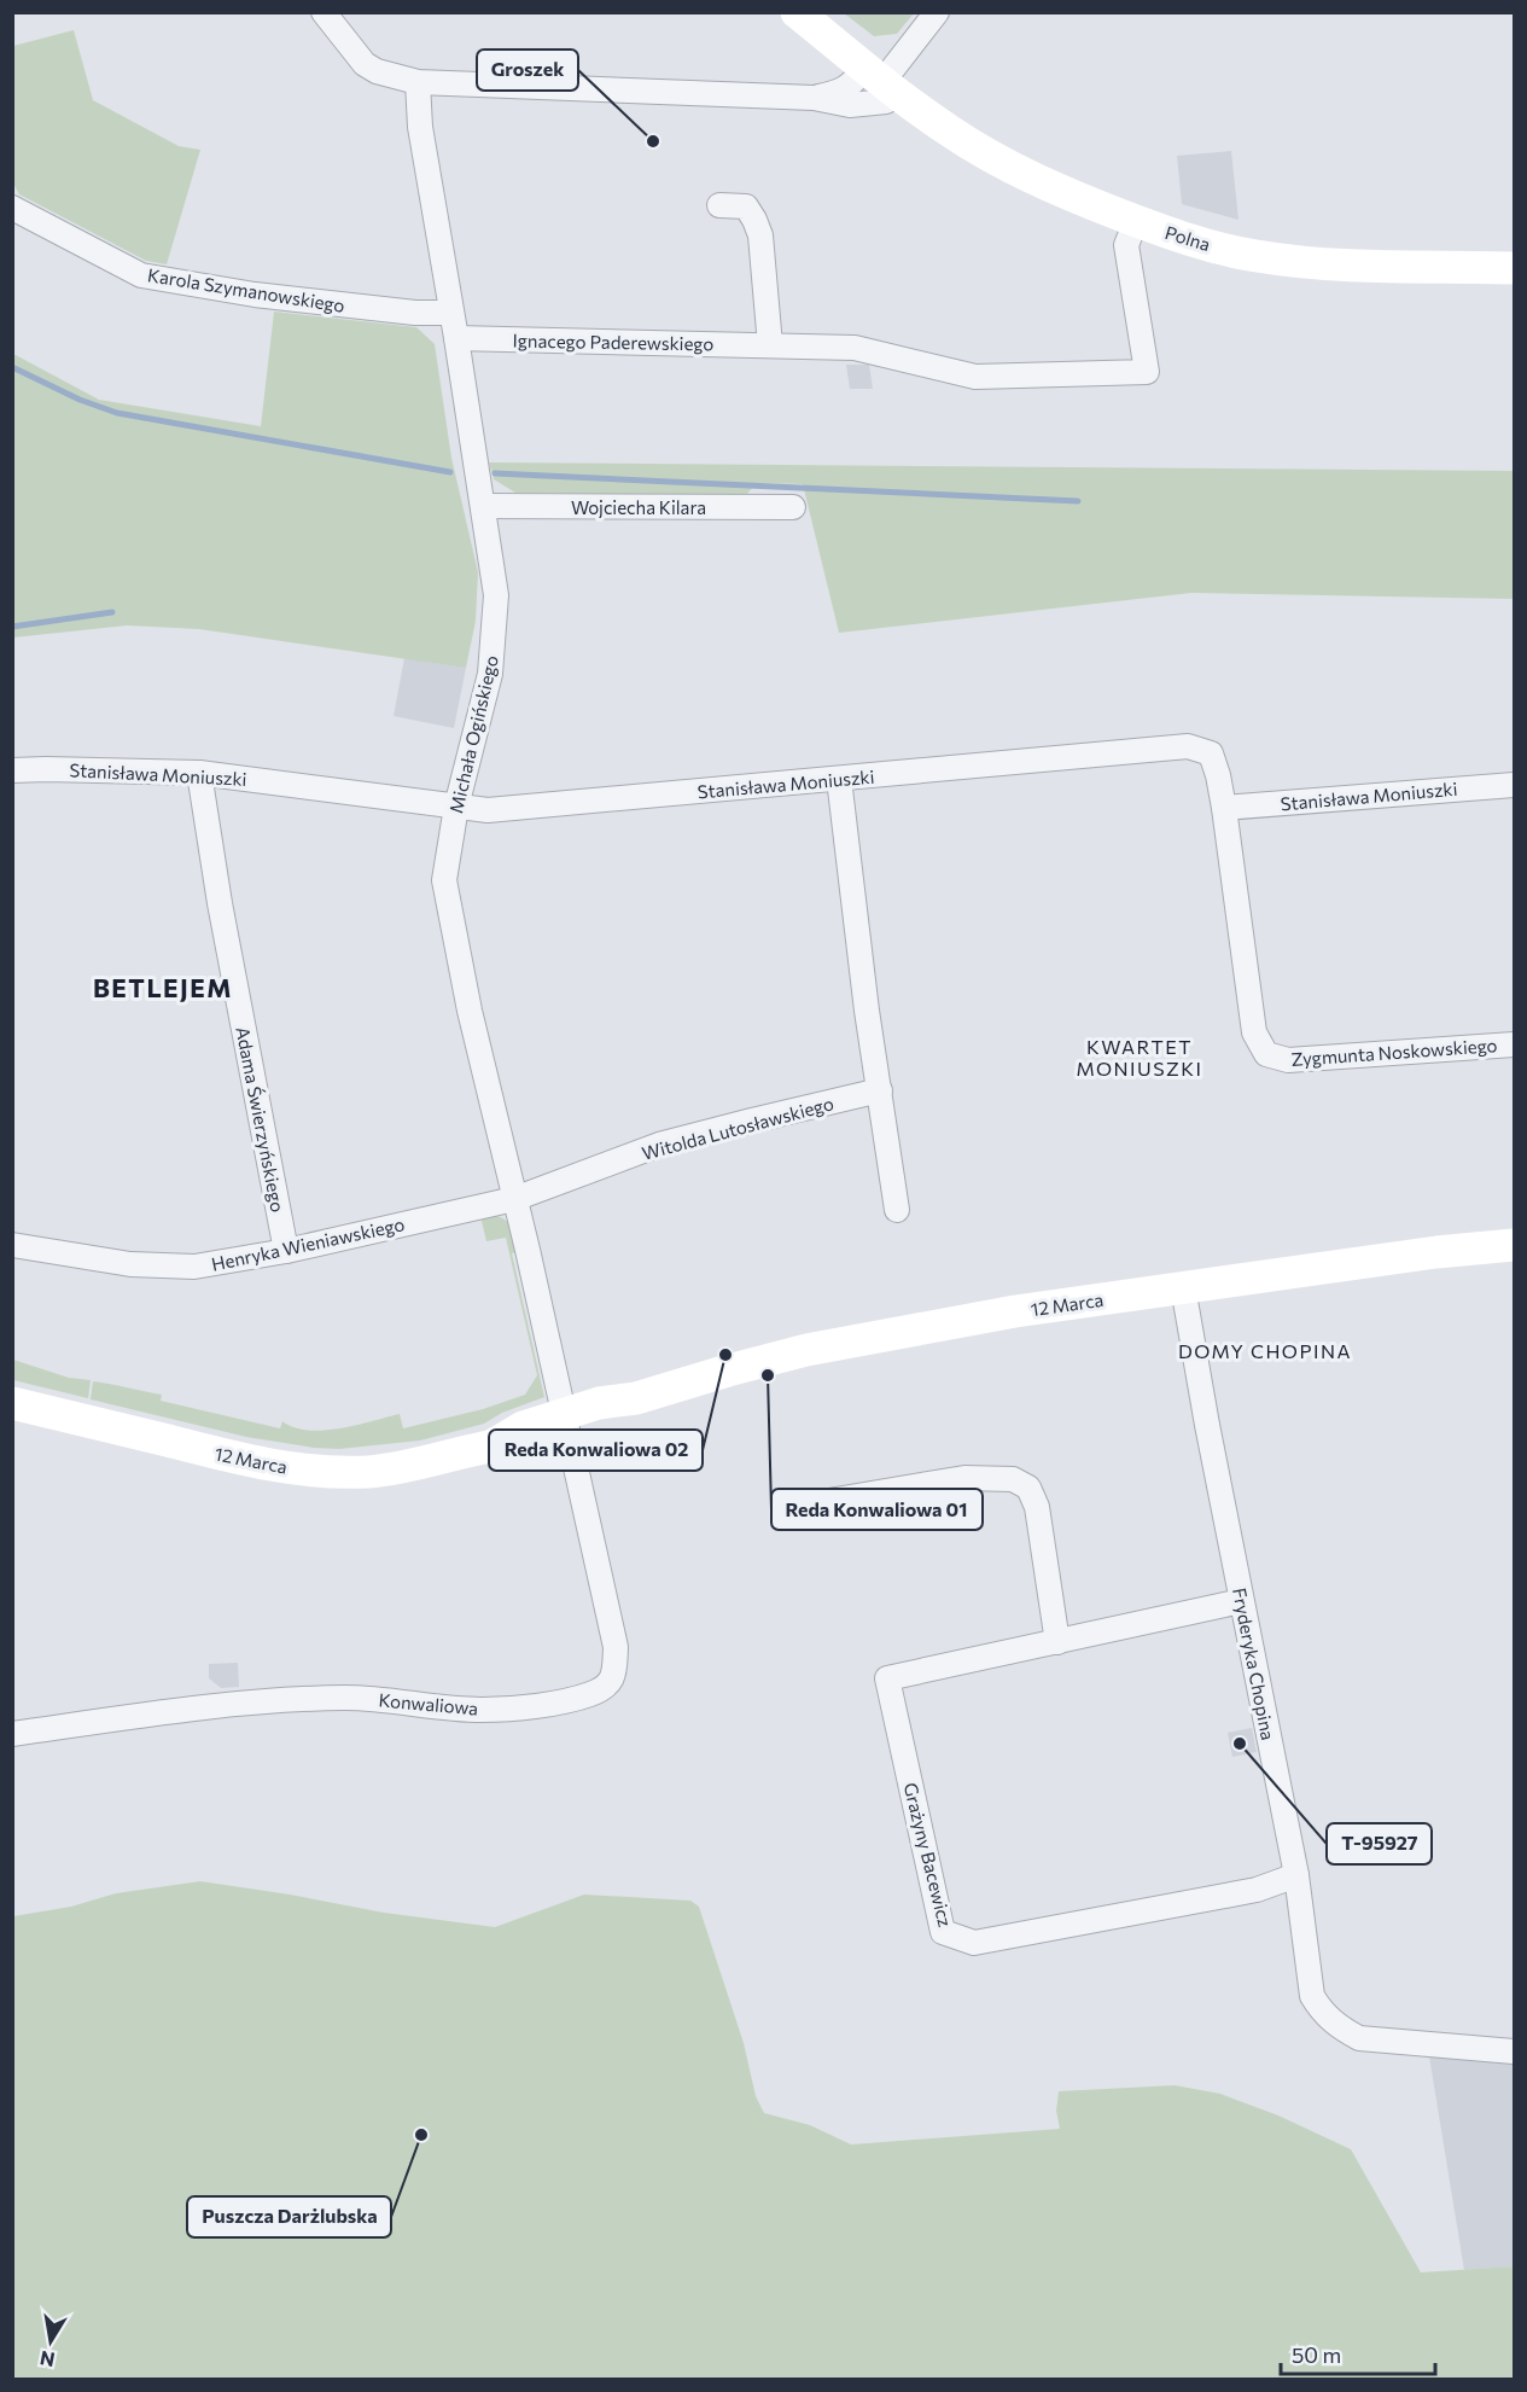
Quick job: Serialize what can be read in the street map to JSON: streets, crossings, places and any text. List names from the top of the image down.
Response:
{
  "streets": {
    "street": [
      "Polna",
      "Karola Szymanowskiego",
      "Ignacego Paderewskiego",
      "Wojciecha Kilara",
      "Michała Ogińskiego",
      "Stanisława Moniuszki",
      "Zygmunta Noskowskiego",
      "Adama Świerzyńskiego",
      "Witolda Lutosławskiego",
      "Henryka Wieniawskiego",
      "12 Marca",
      "Fryderyka Chopina",
      "Konwaliowa",
      "Grażyny Bacewicz"
    ]
  },
  "crossings": [
    ["Polna", "Ignacego Paderewskiego"],
    ["Karola Szymanowskiego", "Michała Ogińskiego"],
    ["Ignacego Paderewskiego", "Michała Ogińskiego"],
    ["Wojciecha Kilara", "Michała Ogińskiego"],
    ["Michała Ogińskiego", "Stanisława Moniuszki"],
    ["Michała Ogińskiego", "Witolda Lutosławskiego"],
    ["Michała Ogińskiego", "Henryka Wieniawskiego"],
    ["Michała Ogińskiego", "12 Marca"],
    ["Michała Ogińskiego", "Konwaliowa"],
    ["Stanisława Moniuszki", "Zygmunta Noskowskiego"],
    ["Stanisława Moniuszki", "Adama Świerzyńskiego"],
    ["Adama Świerzyńskiego", "Henryka Wieniawskiego"],
    ["Witolda Lutosławskiego", "Henryka Wieniawskiego"],
    ["12 Marca", "Fryderyka Chopina"],
    ["12 Marca", "Konwaliowa"],
    ["Fryderyka Chopina", "Grażyny Bacewicz"]
  ],
  "districts": ["BETLEJEM", "KWARTET MONIUSZKI", "DOMY CHOPINA"],
  "places": [
    "Groszek",
    "Reda Konwaliowa 02",
    "Reda Konwaliowa 01",
    "T-95927",
    "Puszcza Darżlubska"
  ],
  "scale_bar": "50 m",
  "north": "bottom"
}
